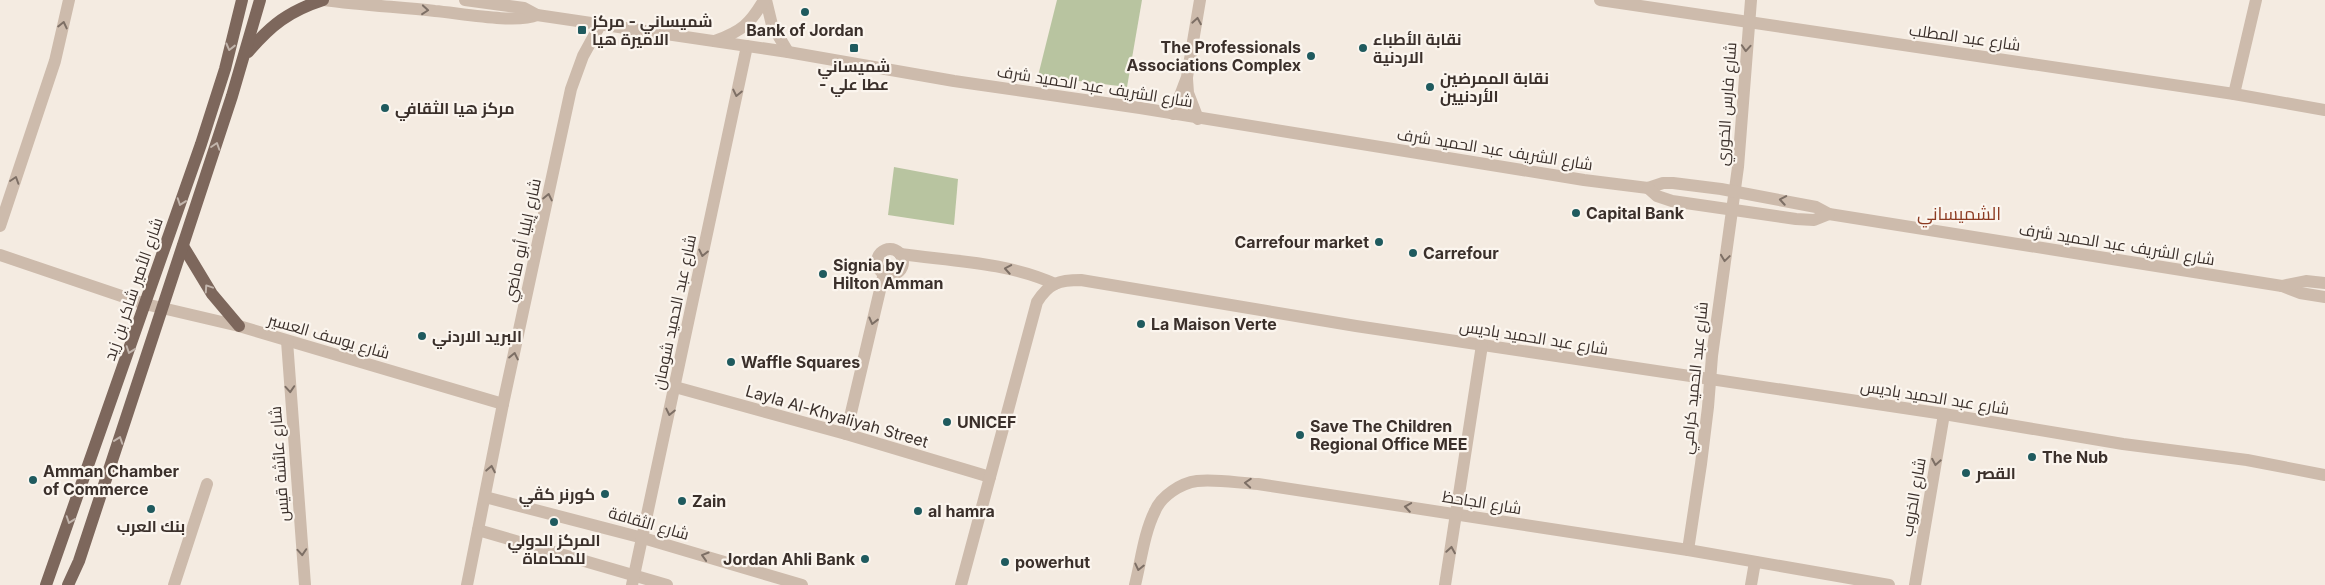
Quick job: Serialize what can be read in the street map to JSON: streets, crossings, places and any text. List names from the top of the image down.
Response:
{
  "streets": {
    "main road": ["شارع الأمير شاكر بن زيد"],
    "street": [
      "شارع عبد المطلب",
      "شارع الشريف عبد الحميد شرف",
      "شارع فارس الخوري",
      "شارع إيليا أبو ماضي",
      "شارع عبد الحميد شومان",
      "شارع يوسف العسير",
      "شارع عبد الحميد باديس",
      "شارع عبد الحميد كرامي",
      "Layla Al-Khyaliyah Street",
      "شارع عائشة قيس",
      "شارع الخروب",
      "شارع الجاحظ",
      "شارع الثقافة"
    ]
  },
  "crossings": [
    ["شارع عبد المطلب", "شارع فارس الخوري"],
    ["شارع الشريف عبد الحميد شرف", "شارع فارس الخوري"],
    ["شارع الشريف عبد الحميد شرف", "شارع إيليا أبو ماضي"],
    ["شارع الشريف عبد الحميد شرف", "شارع عبد الحميد شومان"],
    ["شارع الشريف عبد الحميد شرف", "شارع عبد الحميد كرامي"],
    ["شارع فارس الخوري", "شارع عبد الحميد كرامي"],
    ["شارع إيليا أبو ماضي", "شارع يوسف العسير"],
    ["شارع إيليا أبو ماضي", "شارع الثقافة"],
    ["شارع الأمير شاكر بن زيد", "شارع يوسف العسير"],
    ["شارع عبد الحميد شومان", "Layla Al-Khyaliyah Street"],
    ["شارع عبد الحميد شومان", "شارع الثقافة"],
    ["شارع يوسف العسير", "شارع عائشة قيس"],
    ["شارع عبد الحميد باديس", "شارع عبد الحميد كرامي"],
    ["شارع عبد الحميد باديس", "شارع الخروب"],
    ["شارع عبد الحميد كرامي", "شارع الجاحظ"]
  ],
  "one_way": [
    "شارع فارس الخوري",
    "شارع إيليا أبو ماضي",
    "شارع عبد الحميد شومان",
    "شارع عبد الحميد كرامي",
    "شارع عائشة قيس",
    "شارع الخروب",
    "شارع الجاحظ",
    "شارع الثقافة"
  ],
  "districts": ["الشميساني"],
  "places": {
    "other": [
      "Bank of Jordan",
      "نقابة الأطباء الاردنية",
      "The Professionals Associations Complex",
      "نقابة الممرضين الأردنيين",
      "مركز هيا الثقافي",
      "Capital Bank",
      "Carrefour market",
      "Carrefour",
      "Signia by Hilton Amman",
      "La Maison Verte",
      "البريد الاردني",
      "Waffle Squares",
      "UNICEF",
      "Save The Children Regional Office MEE",
      "The Nub",
      "القصر",
      "Amman Chamber of Commerce",
      "كورنر كڤي",
      "Zain",
      "بنك العرب",
      "al hamra",
      "المركز الدولي للمحاماة",
      "Jordan Ahli Bank",
      "powerhut"
    ],
    "transit": ["شميساني - مركز الاميرة هيا", "شميساني - عطا علي"]
  }
}
